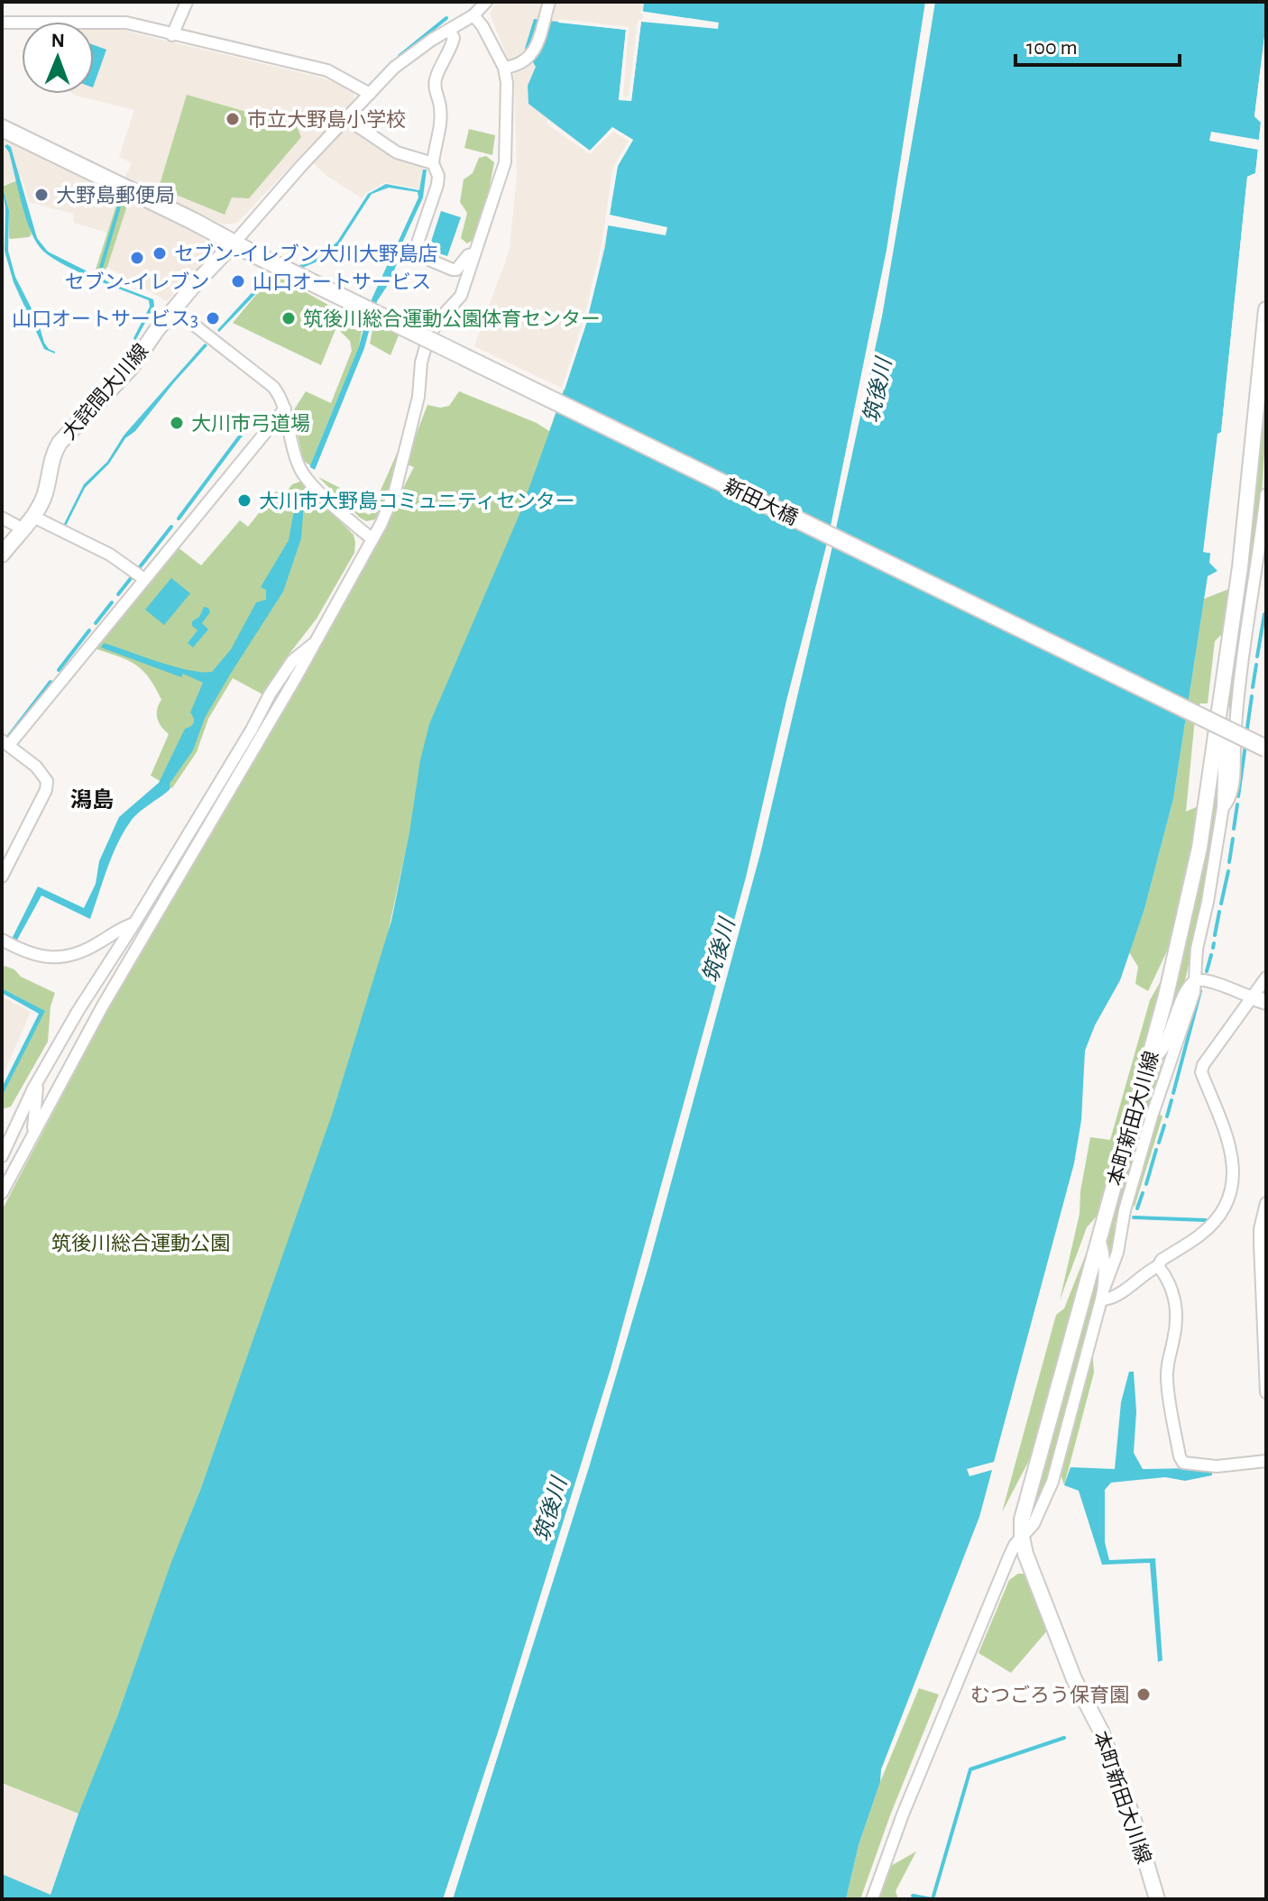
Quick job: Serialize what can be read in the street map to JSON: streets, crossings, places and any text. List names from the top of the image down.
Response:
{
  "streets": {
    "main road": ["大詫間大川線", "新田大橋", "本町新田大川線"]
  },
  "crossings": [
    ["大詫間大川線", "新田大橋"]
  ],
  "districts": ["潟島"],
  "water": ["筑後川"],
  "parks": ["筑後川総合運動公園"],
  "places": [
    "市立大野島小学校",
    "大野島郵便局",
    "セブン-イレブン大川大野島店",
    "セブン-イレブン",
    "山口オートサービス",
    "山口オートサービス3",
    "筑後川総合運動公園体育センター",
    "大川市弓道場",
    "大川市大野島コミュニティセンター",
    "むつごろう保育園"
  ],
  "scale_bar": "100 m",
  "north": "top"
}
